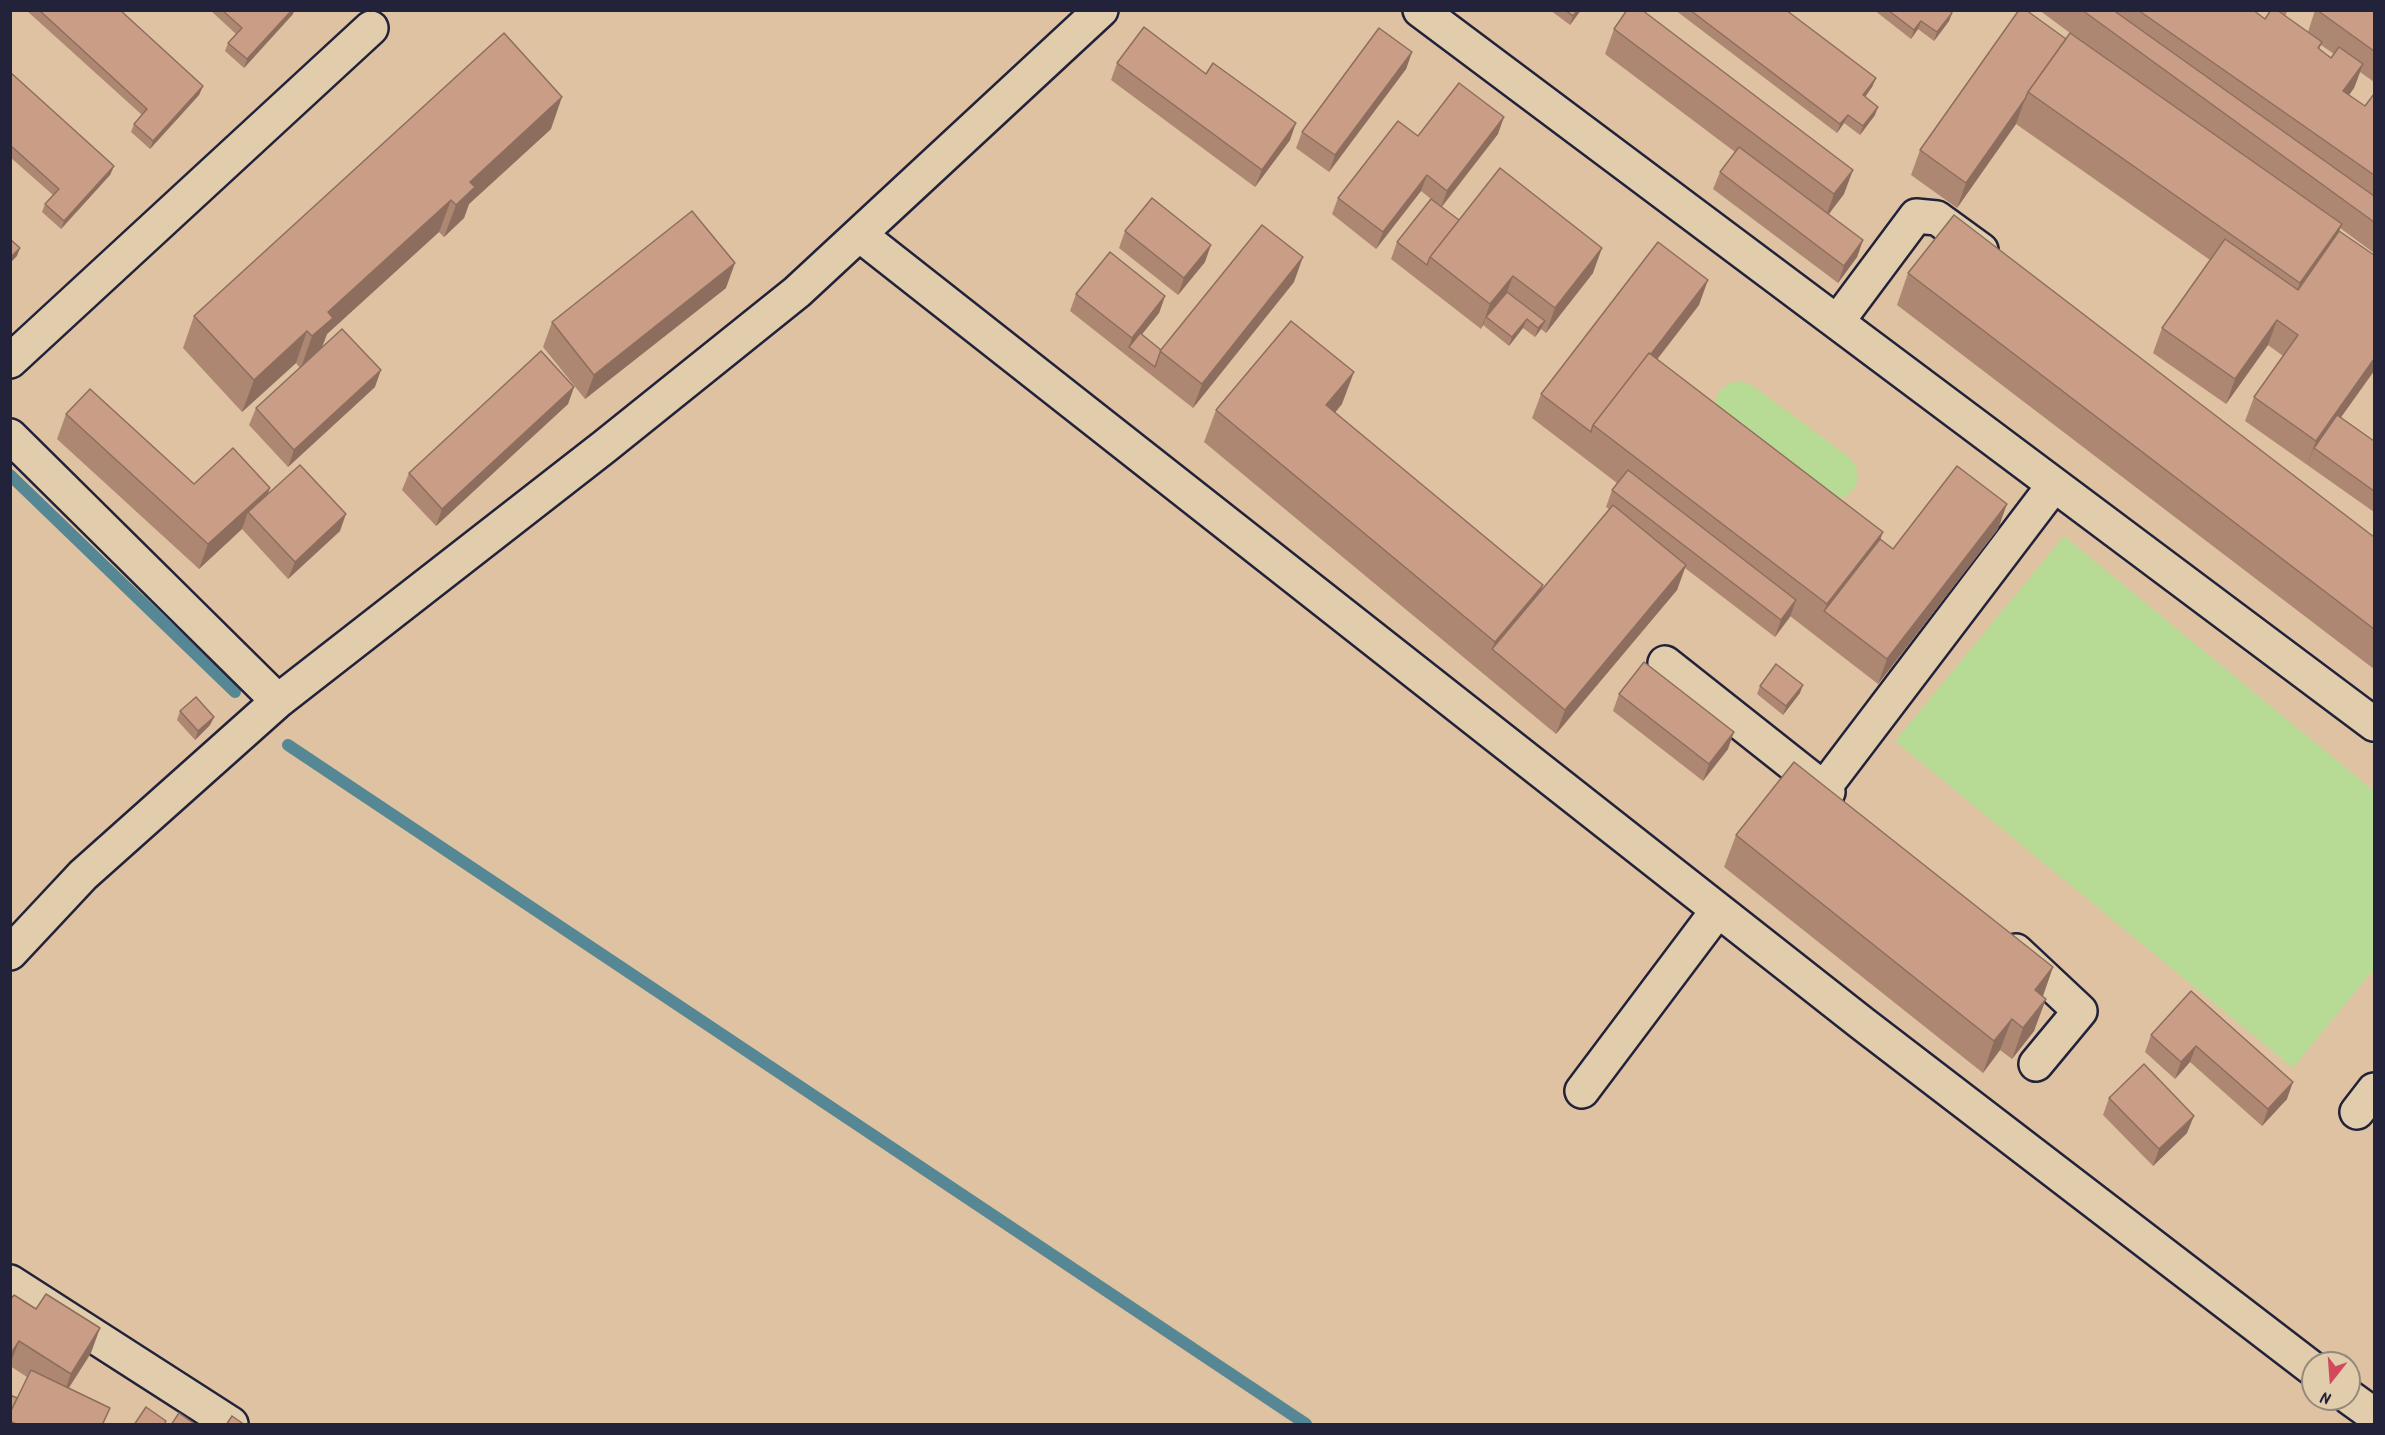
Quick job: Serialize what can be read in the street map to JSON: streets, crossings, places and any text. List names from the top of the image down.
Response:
{
  "north": "bottom"
}
